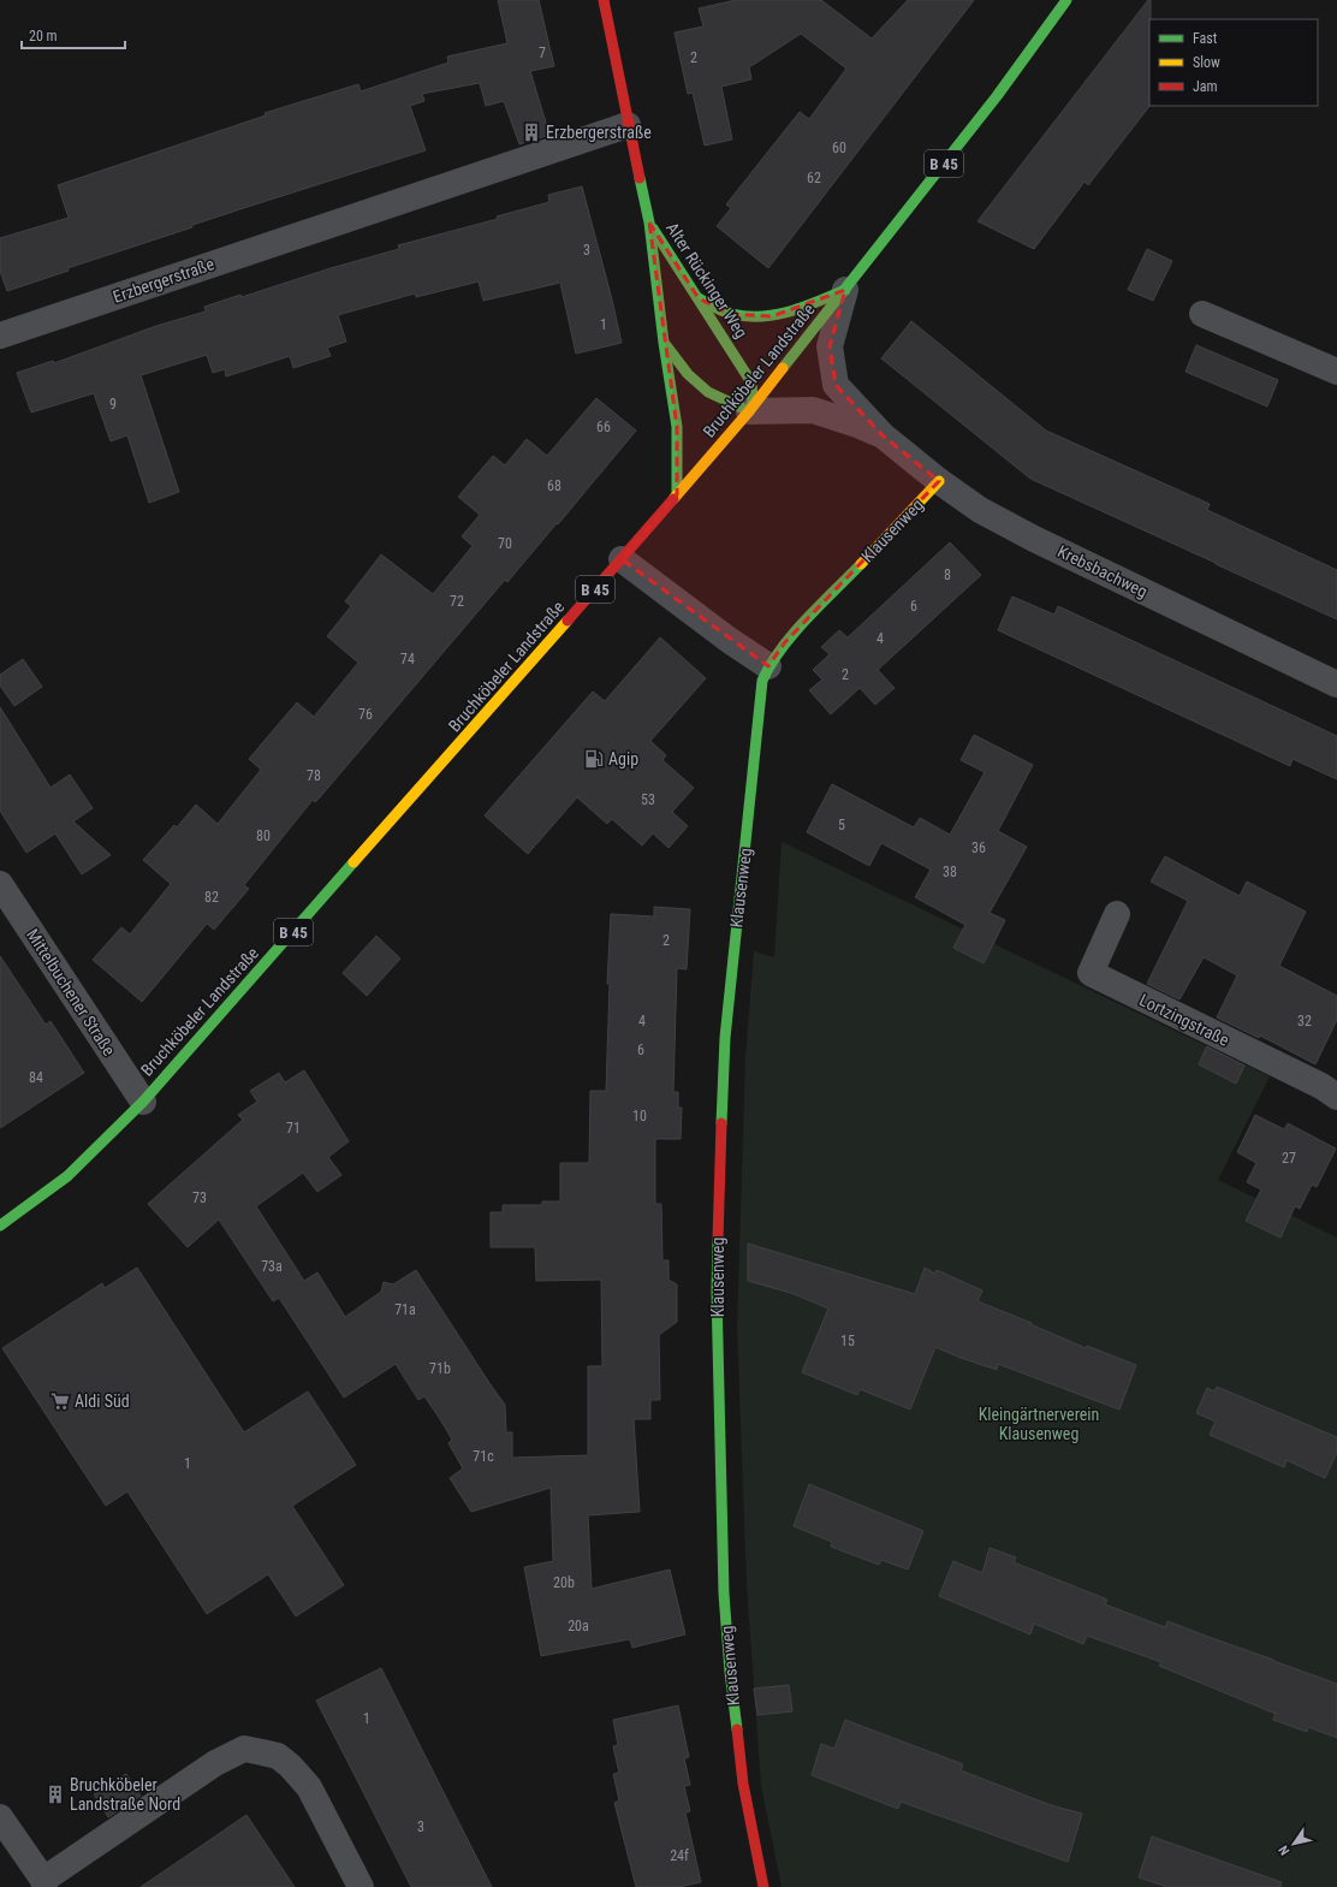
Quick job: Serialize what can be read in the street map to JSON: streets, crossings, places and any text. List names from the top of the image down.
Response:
{
  "streets": {
    "street": [
      "B 45",
      "Erzbergerstraße",
      "Alter Rückinger Weg",
      "Bruchköbeler Landstraße",
      "Klausenweg",
      "Krebsbachweg",
      "Mittelbuchener Straße",
      "Lortzingstraße"
    ]
  },
  "crossings": [
    ["Erzbergerstraße", "Alter Rückinger Weg"],
    ["Alter Rückinger Weg", "Bruchköbeler Landstraße"],
    ["Alter Rückinger Weg", "Krebsbachweg"],
    ["Bruchköbeler Landstraße", "Krebsbachweg"],
    ["Bruchköbeler Landstraße", "Mittelbuchener Straße"],
    ["Klausenweg", "Krebsbachweg"]
  ],
  "parks": ["Kleingärtnerverein Klausenweg"],
  "places": {
    "building": ["Erzbergerstraße", "Bruchköbeler Landstraße Nord"],
    "fuel station": ["Agip"],
    "supermarket": ["Aldi Süd"]
  },
  "house_numbers": [
    "7",
    "2",
    "60",
    "62",
    "3",
    "1",
    "9",
    "66",
    "68",
    "70",
    "8",
    "72",
    "6",
    "4",
    "74",
    "2",
    "76",
    "78",
    "53",
    "5",
    "80",
    "36",
    "38",
    "82",
    "2",
    "4",
    "32",
    "6",
    "84",
    "10",
    "71",
    "27",
    "73",
    "73a",
    "71a",
    "15",
    "71b",
    "71c",
    "1",
    "20b",
    "20a",
    "1",
    "3",
    "24f"
  ],
  "legend": ["Fast", "Slow", "Jam"],
  "scale_bar": "20 m",
  "north": "bottom left"
}
